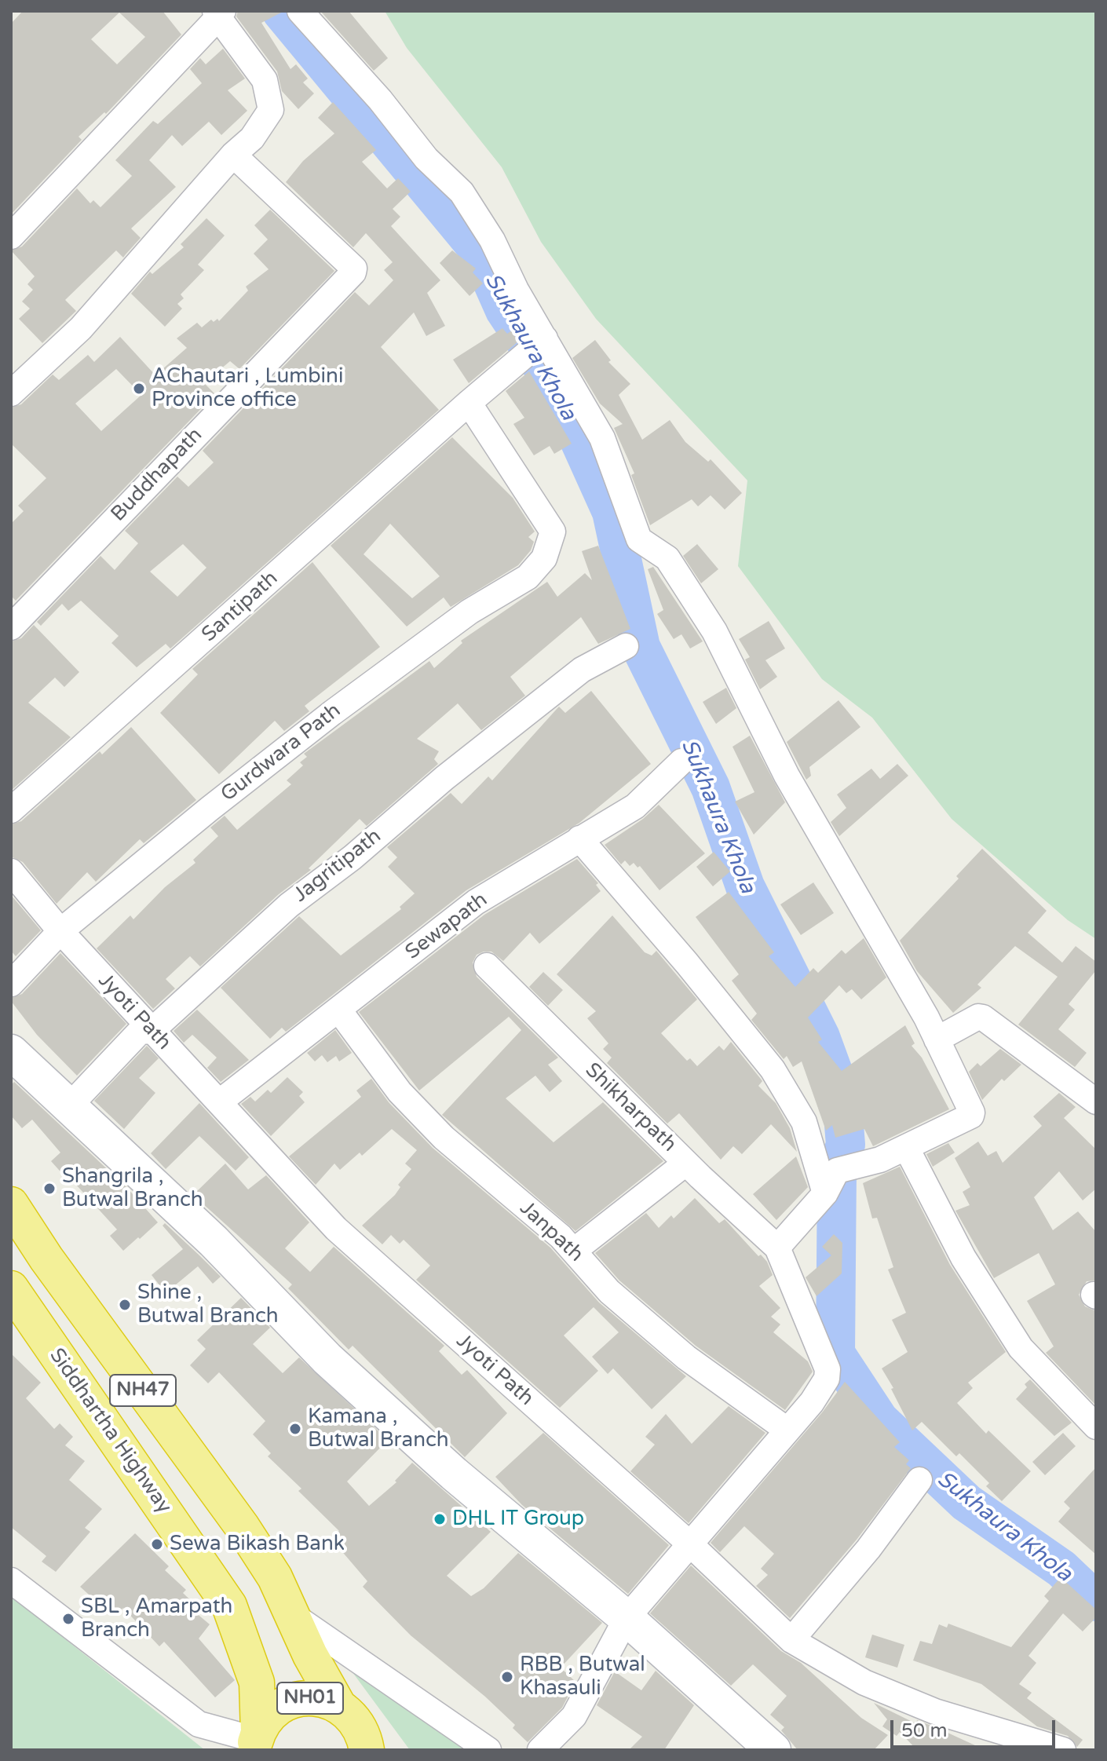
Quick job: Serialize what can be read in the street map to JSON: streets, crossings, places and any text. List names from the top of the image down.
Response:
{
  "streets": {
    "highway": ["NH47", "Siddhartha Highway", "NH01"],
    "street": [
      "Buddhapath",
      "Santipath",
      "Gurdwara Path",
      "Jagritipath",
      "Sewapath",
      "Jyoti Path",
      "Shikharpath",
      "Janpath"
    ]
  },
  "crossings": [
    ["Santipath", "Gurdwara Path"],
    ["Gurdwara Path", "Jyoti Path"],
    ["Jagritipath", "Jyoti Path"],
    ["Sewapath", "Jyoti Path"],
    ["Sewapath", "Janpath"],
    ["NH47", "NH01"],
    ["Siddhartha Highway", "NH01"]
  ],
  "water": ["Sukhaura Khola"],
  "places": [
    "AChautari , Lumbini Province office",
    "Shangrila , Butwal Branch",
    "Shine , Butwal Branch",
    "Kamana , Butwal Branch",
    "DHL IT Group",
    "Sewa Bikash Bank",
    "SBL , Amarpath Branch",
    "RBB , Butwal Khasauli"
  ],
  "scale_bar": "50 m"
}
